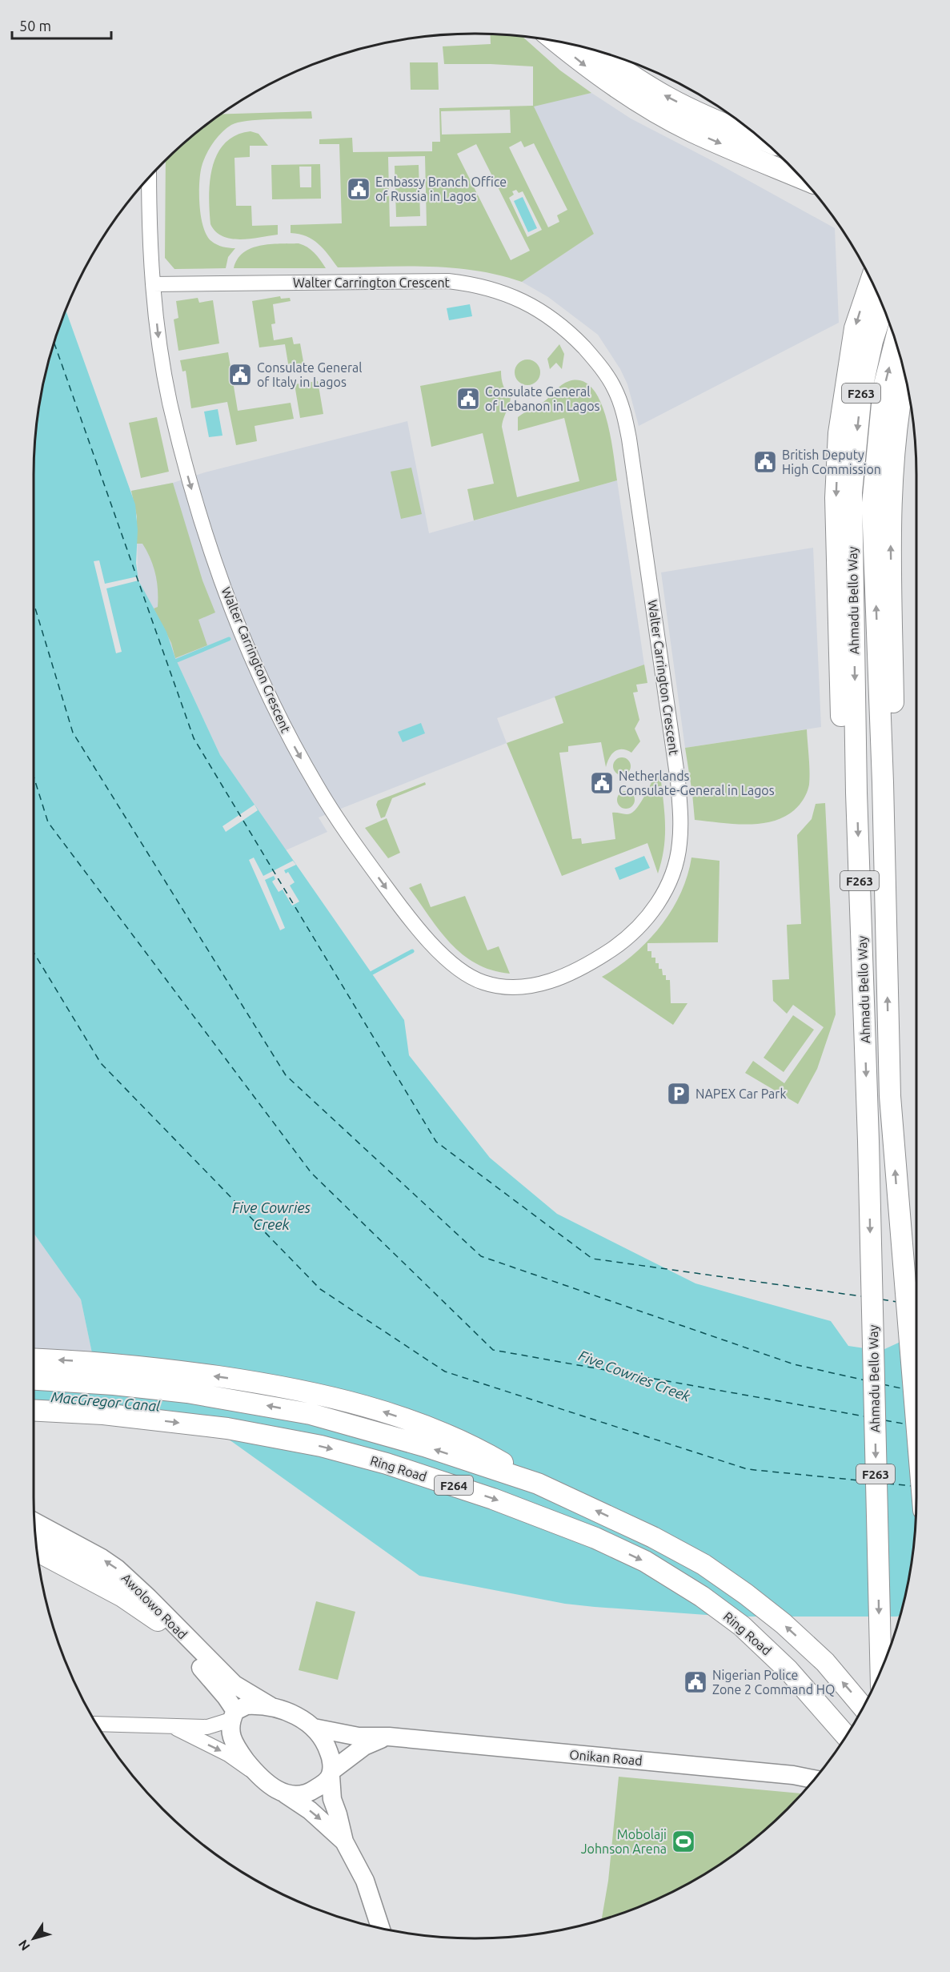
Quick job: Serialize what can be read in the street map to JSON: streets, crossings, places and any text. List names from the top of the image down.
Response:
{
  "streets": {
    "highway": [
      "F263",
      "Ahmadu Bello Way",
      "Ring Road",
      "F264"
    ],
    "main road": ["Awolowo Road", "Onikan Road"],
    "street": ["Walter Carrington Crescent"]
  },
  "crossings": [
    ["Ring Road", "F264"],
    ["Awolowo Road", "Onikan Road"]
  ],
  "water": ["Five Cowries Creek", "MacGregor Canal"],
  "places": {
    "public building": [
      "Embassy Branch Office of Russia in Lagos",
      "Consulate General of Italy in Lagos",
      "Consulate General of Lebanon in Lagos",
      "British Deputy High Commission",
      "Netherlands Consulate-General in Lagos",
      "Nigerian Police Zone 2 Command HQ"
    ],
    "parking": ["NAPEX Car Park"],
    "sports": ["Mobolaji Johnson Arena"]
  },
  "scale_bar": "50 m",
  "north": "bottom left"
}
